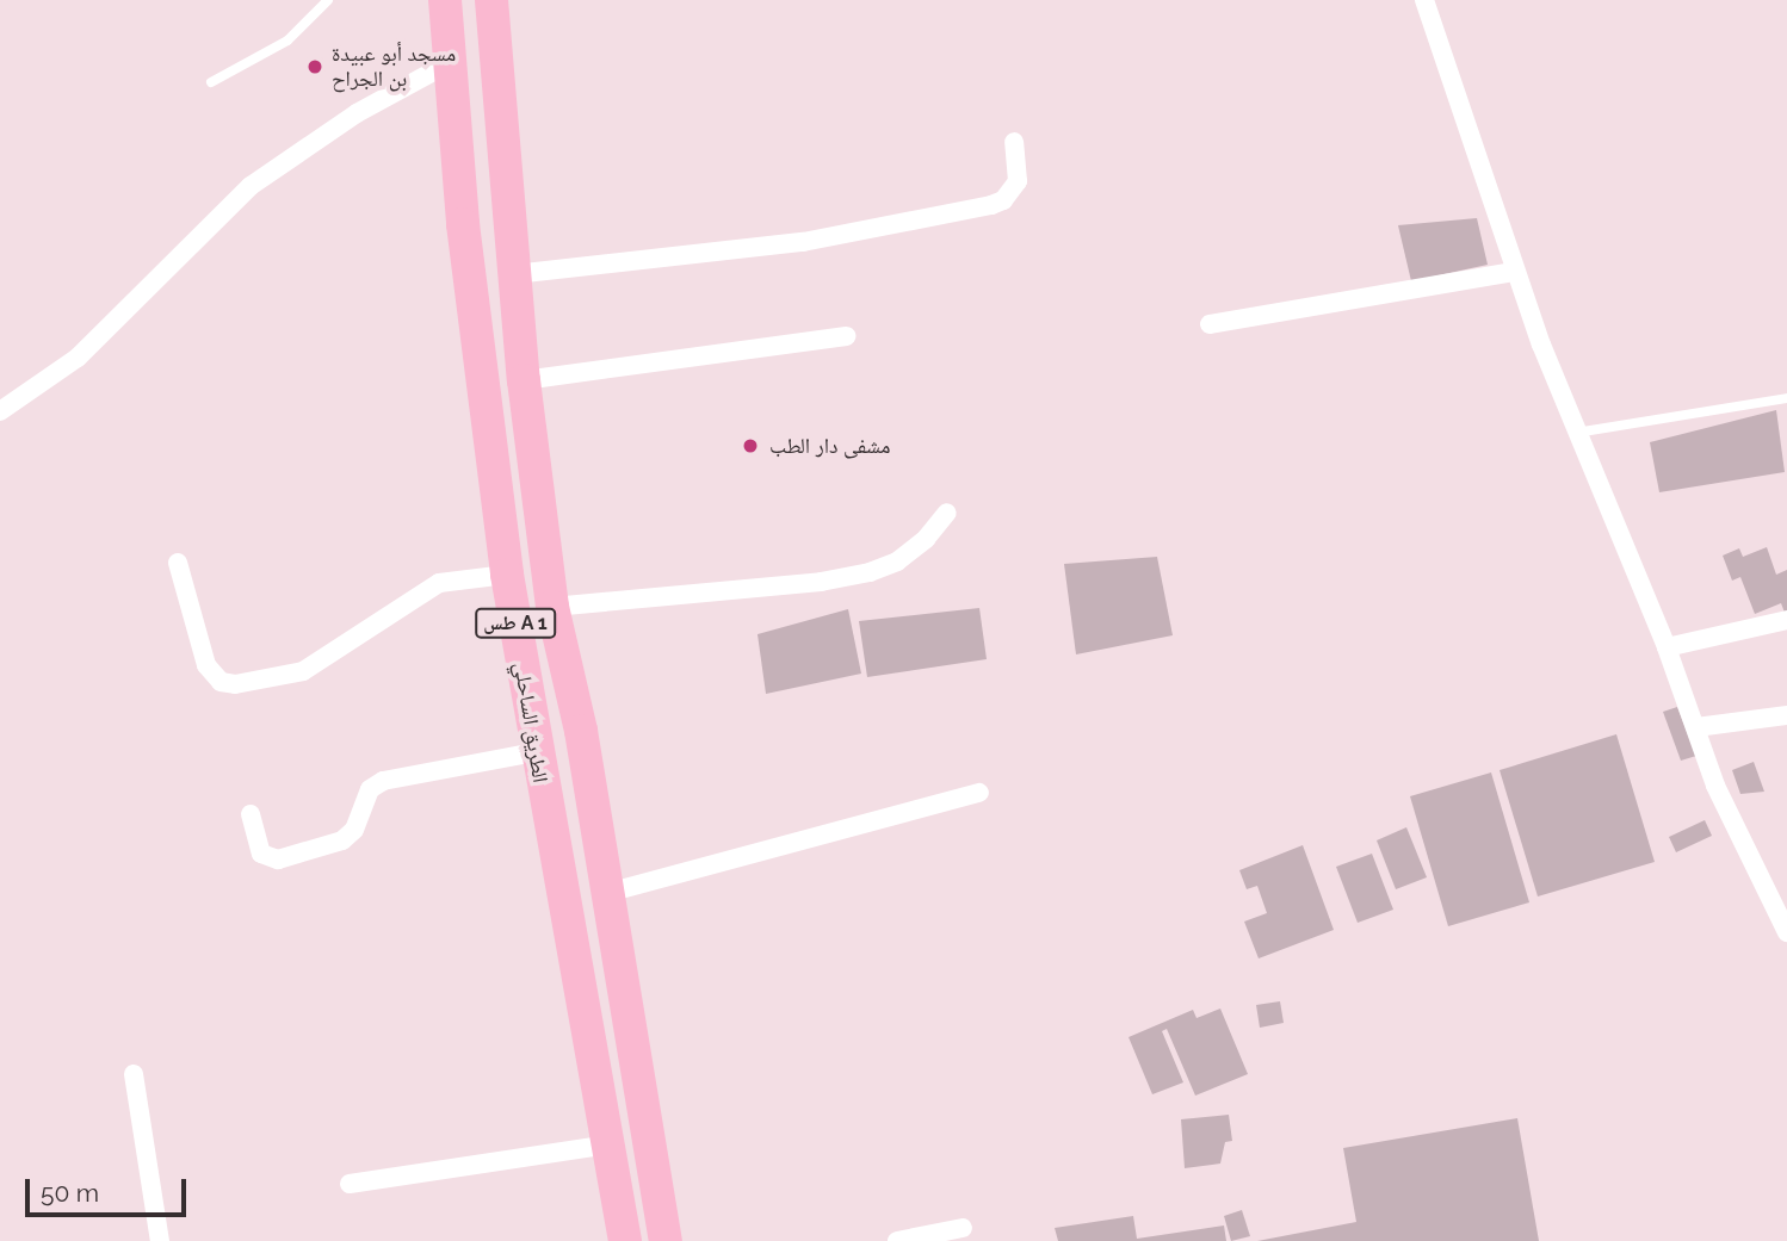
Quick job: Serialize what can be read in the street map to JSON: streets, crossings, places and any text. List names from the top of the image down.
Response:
{
  "streets": {
    "highway": ["طس A 1", "الطريق الساحلي"]
  },
  "places": ["مسجد أبو عبيدة بن الجراح", "مشفى دار الطب"],
  "scale_bar": "50 m"
}
